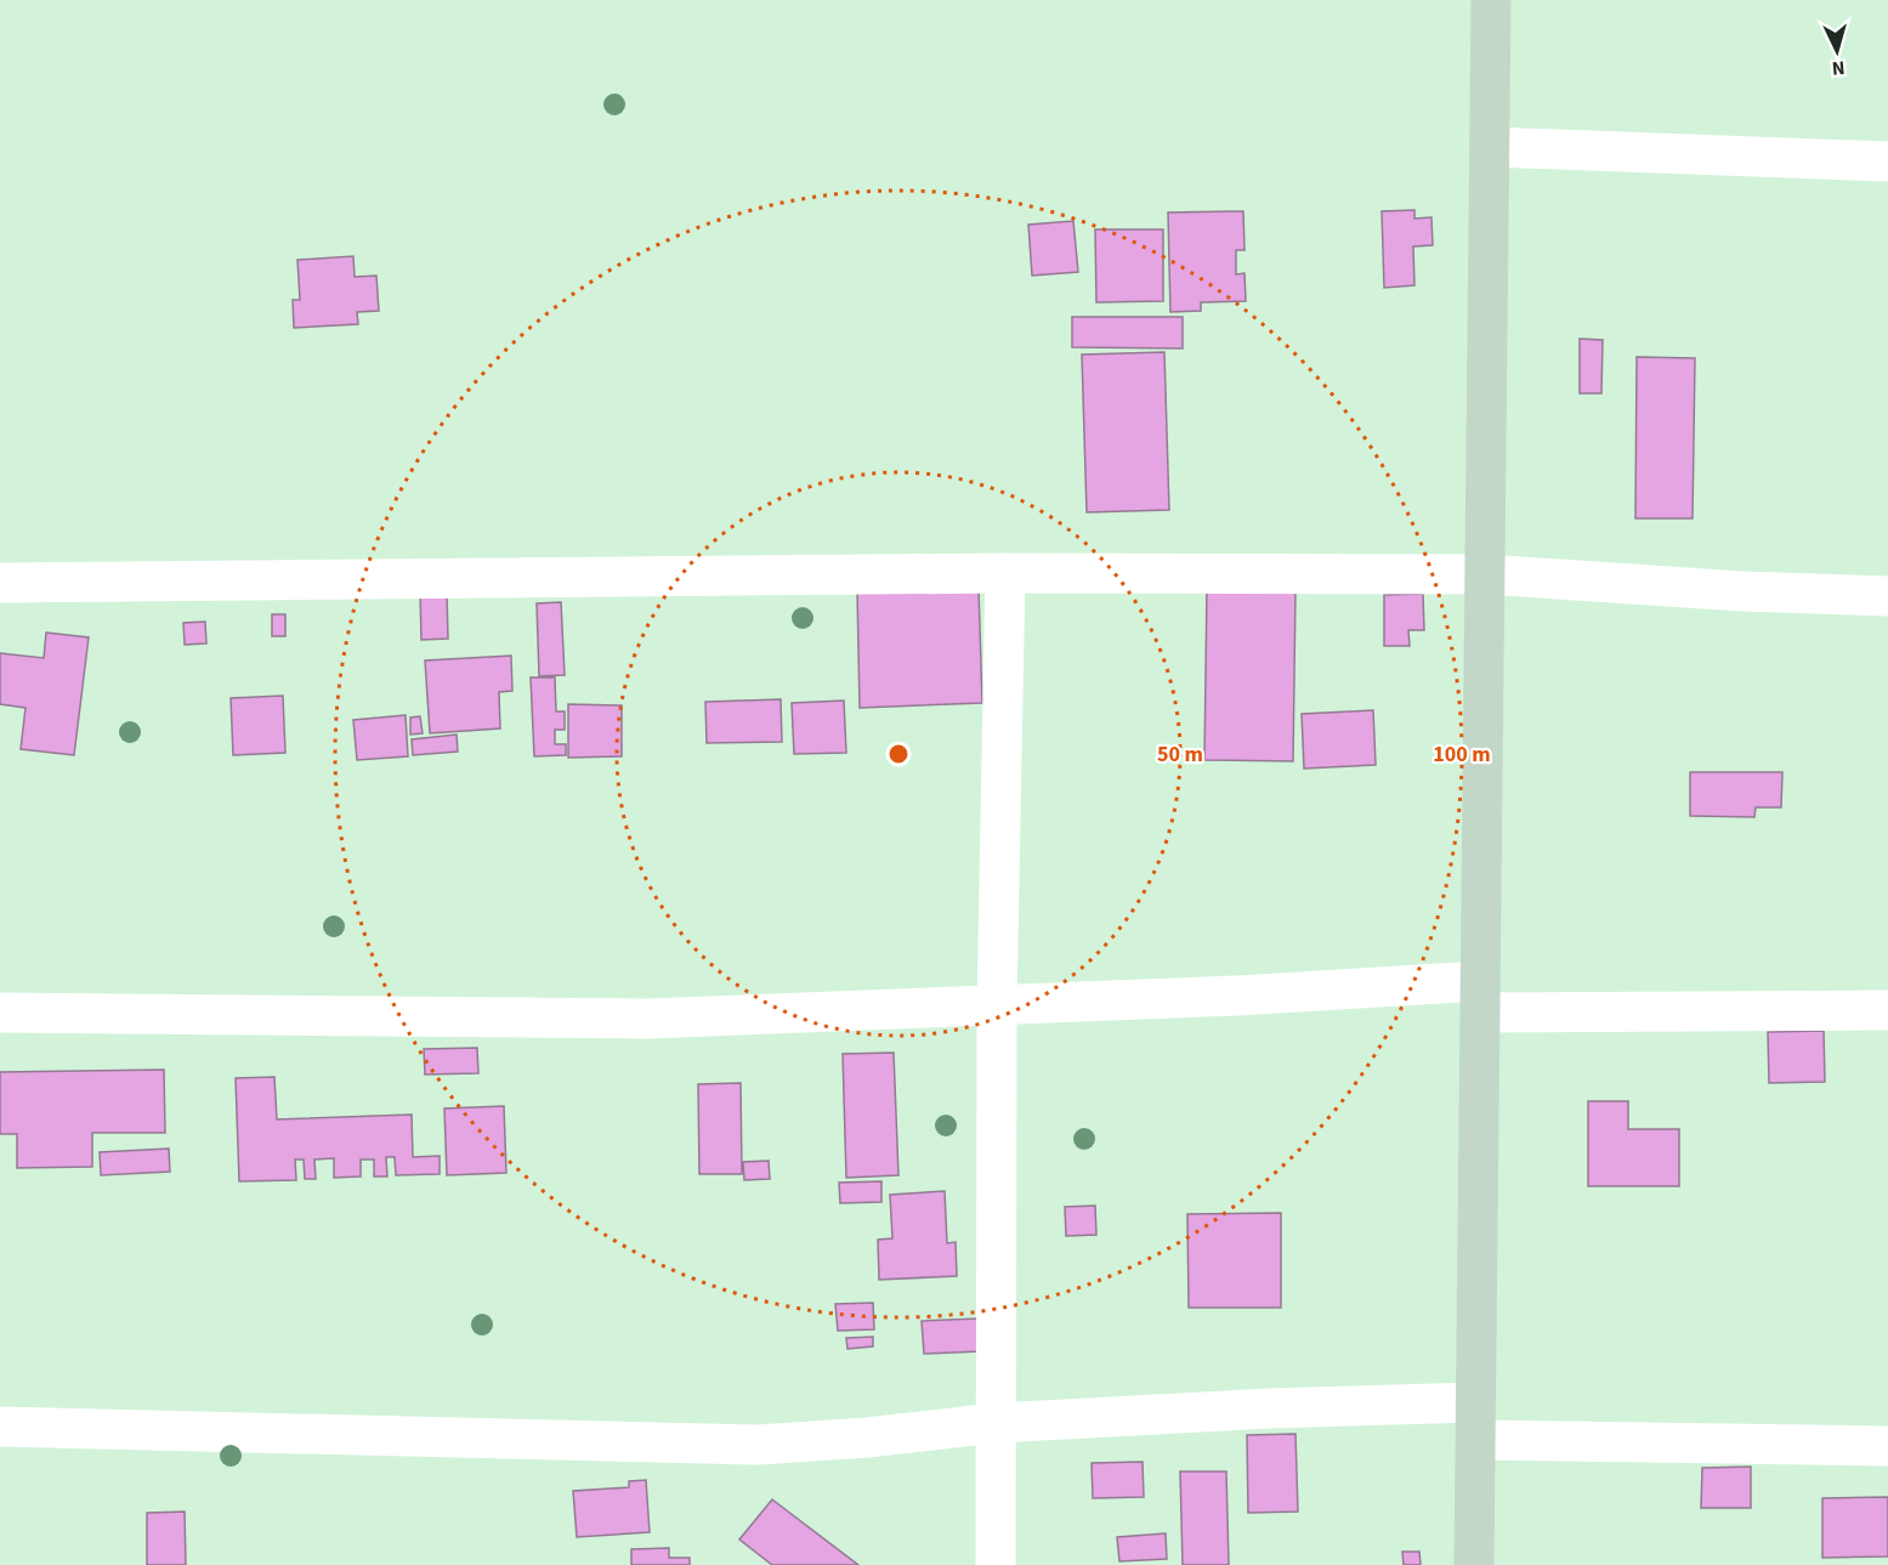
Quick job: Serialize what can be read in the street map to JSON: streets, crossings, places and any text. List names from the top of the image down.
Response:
{
  "north": "bottom",
  "rings": ["50 m", "100 m"]
}
